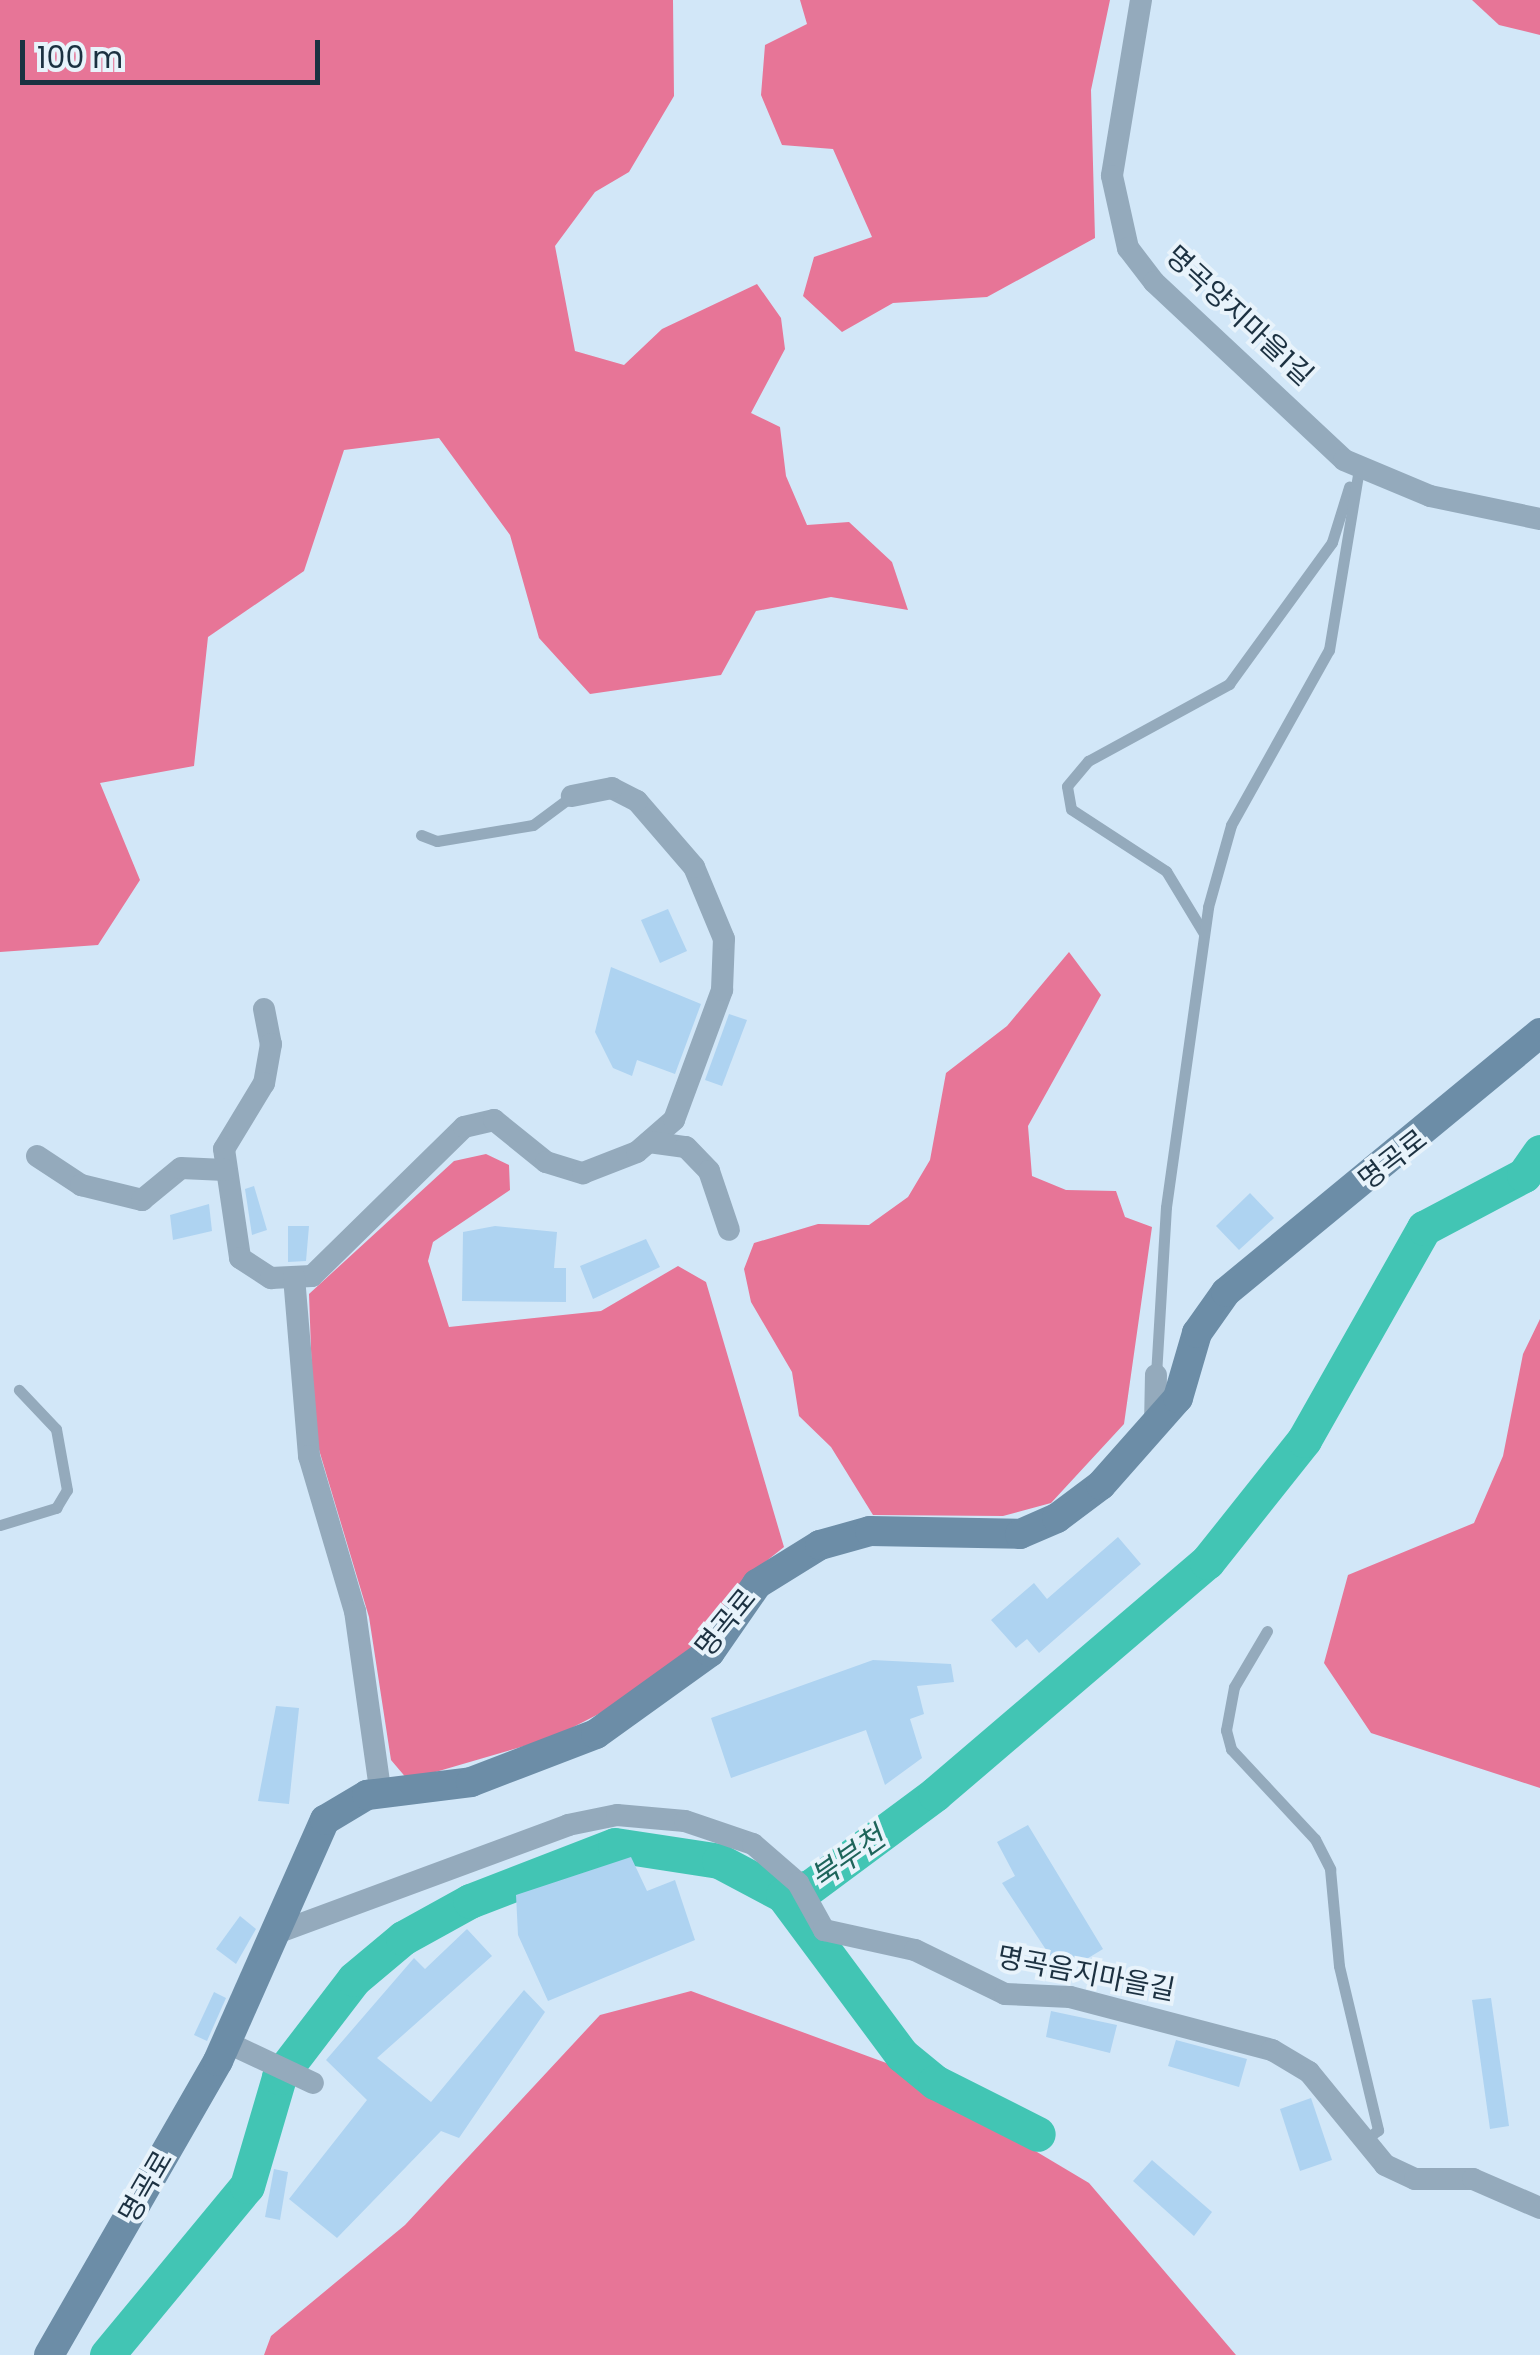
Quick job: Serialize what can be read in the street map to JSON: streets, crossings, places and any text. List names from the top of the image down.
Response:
{
  "streets": {
    "main road": ["명곡로"],
    "street": ["명곡양지마을1길", "명곡음지마을길"]
  },
  "crossings": [
    ["명곡로", "명곡음지마을길"]
  ],
  "water": ["북부천"],
  "scale_bar": "100 m"
}
